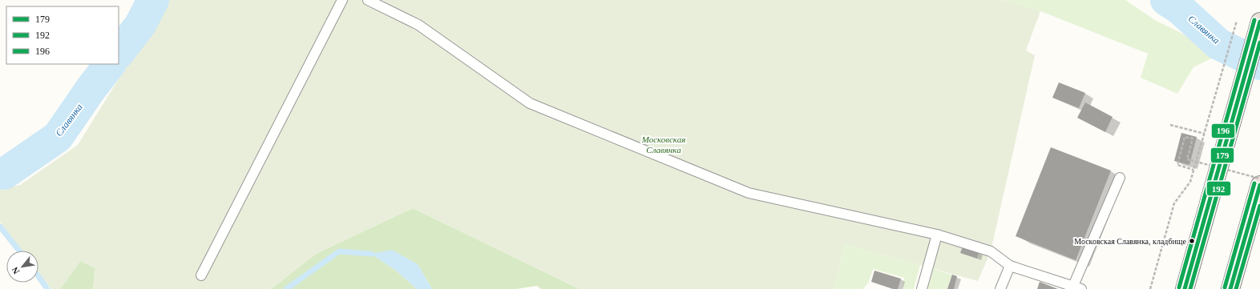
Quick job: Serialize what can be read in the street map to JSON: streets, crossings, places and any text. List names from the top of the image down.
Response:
{
  "water": ["Славянка"],
  "parks": ["Московская Славянка"],
  "places": ["Московская Славянка, кладбище"],
  "lines": ["transit line 196", "transit line 179", "transit line 192"],
  "legend": ["179", "192", "196"],
  "north": "bottom left"
}
